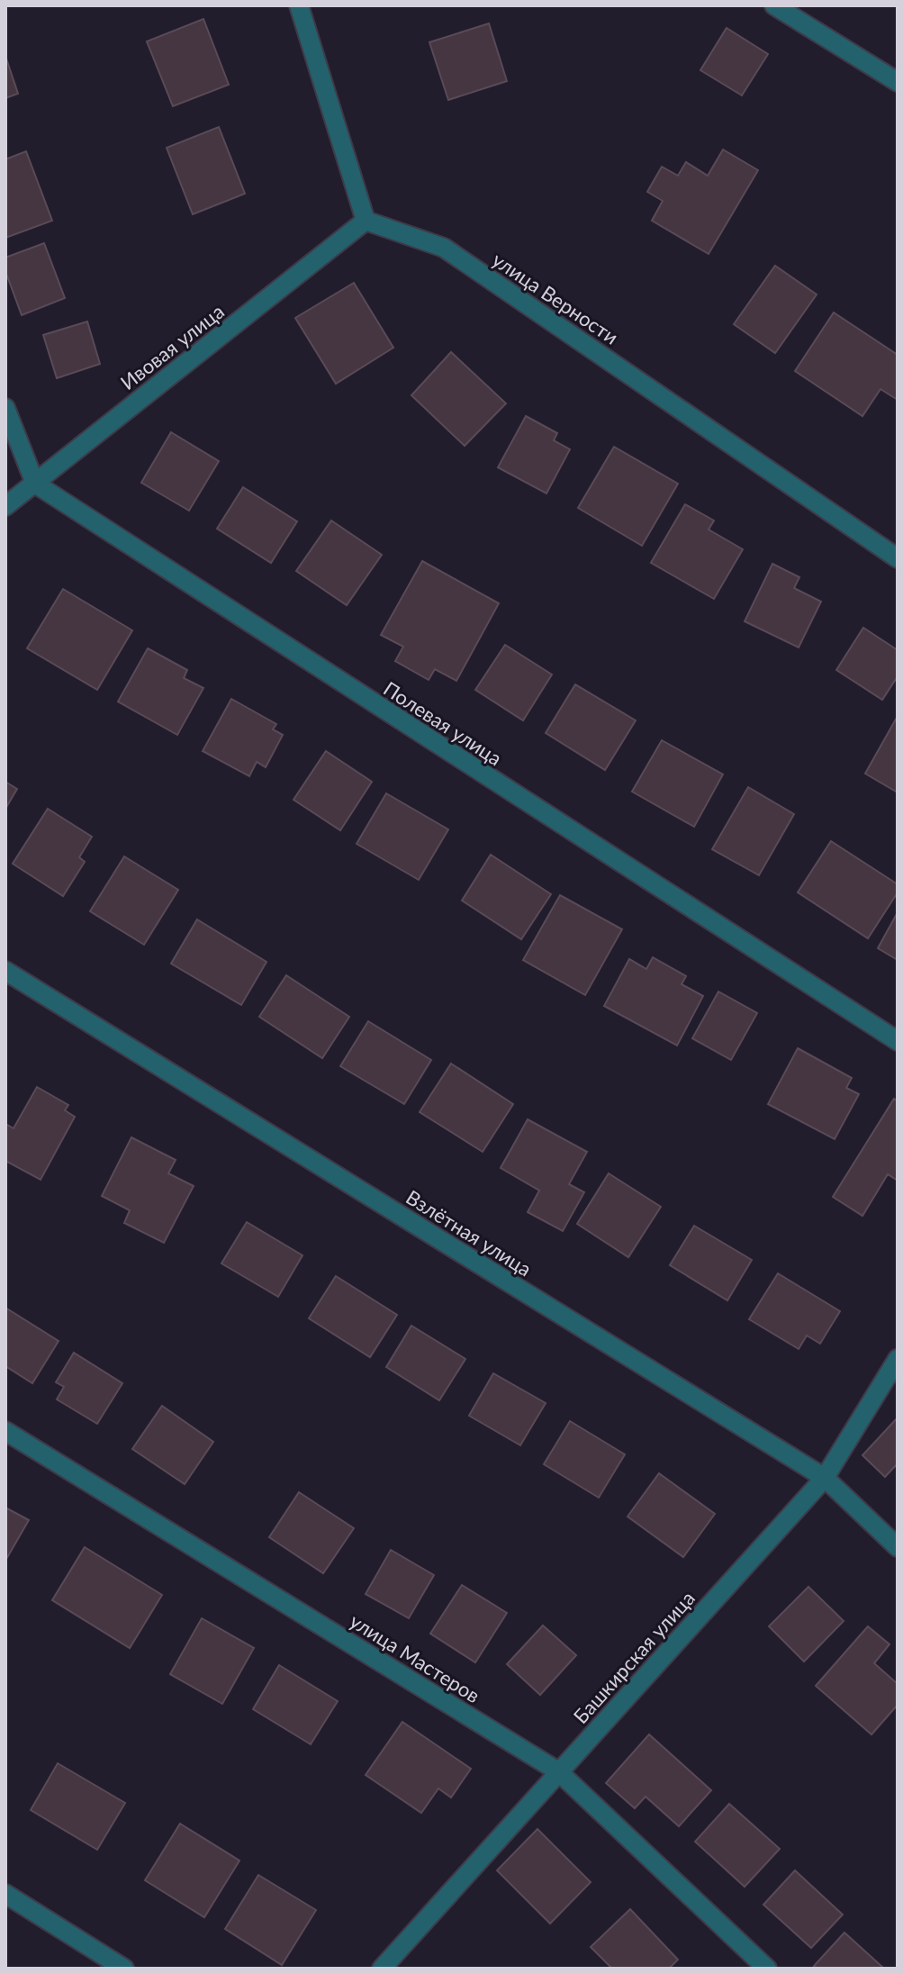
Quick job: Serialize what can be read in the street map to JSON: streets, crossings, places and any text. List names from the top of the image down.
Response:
{
  "streets": {
    "street": [
      "улица Верности",
      "Ивовая улица",
      "Полевая улица",
      "Взлётная улица",
      "Башкирская улица",
      "улица Мастеров"
    ]
  },
  "crossings": [
    ["улица Верности", "Ивовая улица"],
    ["Ивовая улица", "Полевая улица"],
    ["Взлётная улица", "Башкирская улица"],
    ["Башкирская улица", "улица Мастеров"]
  ]
}
